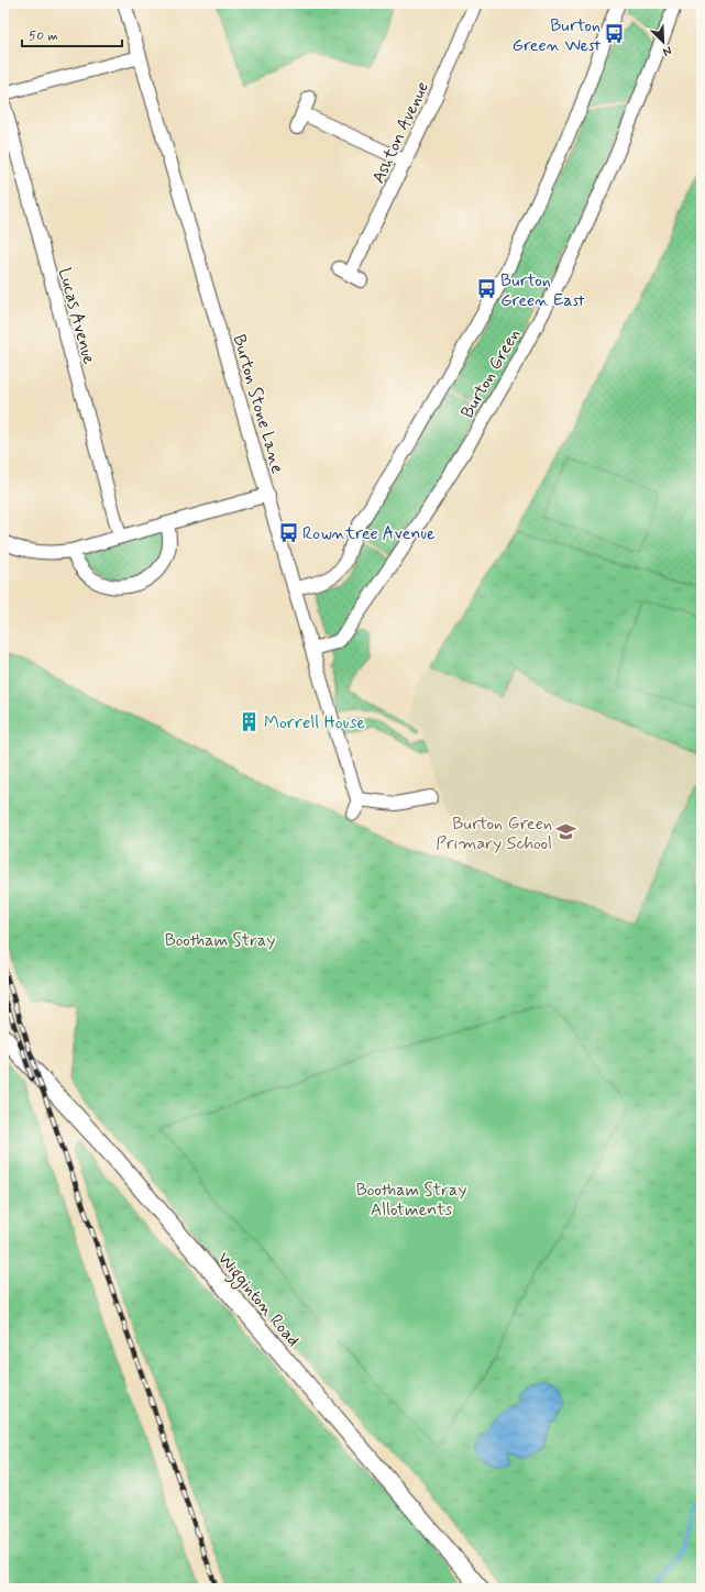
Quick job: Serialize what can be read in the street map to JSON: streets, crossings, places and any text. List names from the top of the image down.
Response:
{
  "streets": {
    "main road": ["Wigginton Road"],
    "street": [
      "Ashton Avenue",
      "Lucas Avenue",
      "Burton Green",
      "Burton Stone Lane"
    ]
  },
  "crossings": [
    ["Burton Green", "Burton Stone Lane"]
  ],
  "parks": ["Bootham Stray", "Bootham Stray Allotments"],
  "places": {
    "bus stop": ["Burton Green West", "Burton Green East", "Rowntree Avenue"],
    "building": ["Morrell House"],
    "school or university": ["Burton Green Primary School"]
  },
  "scale_bar": "50 m",
  "north": "bottom right"
}
